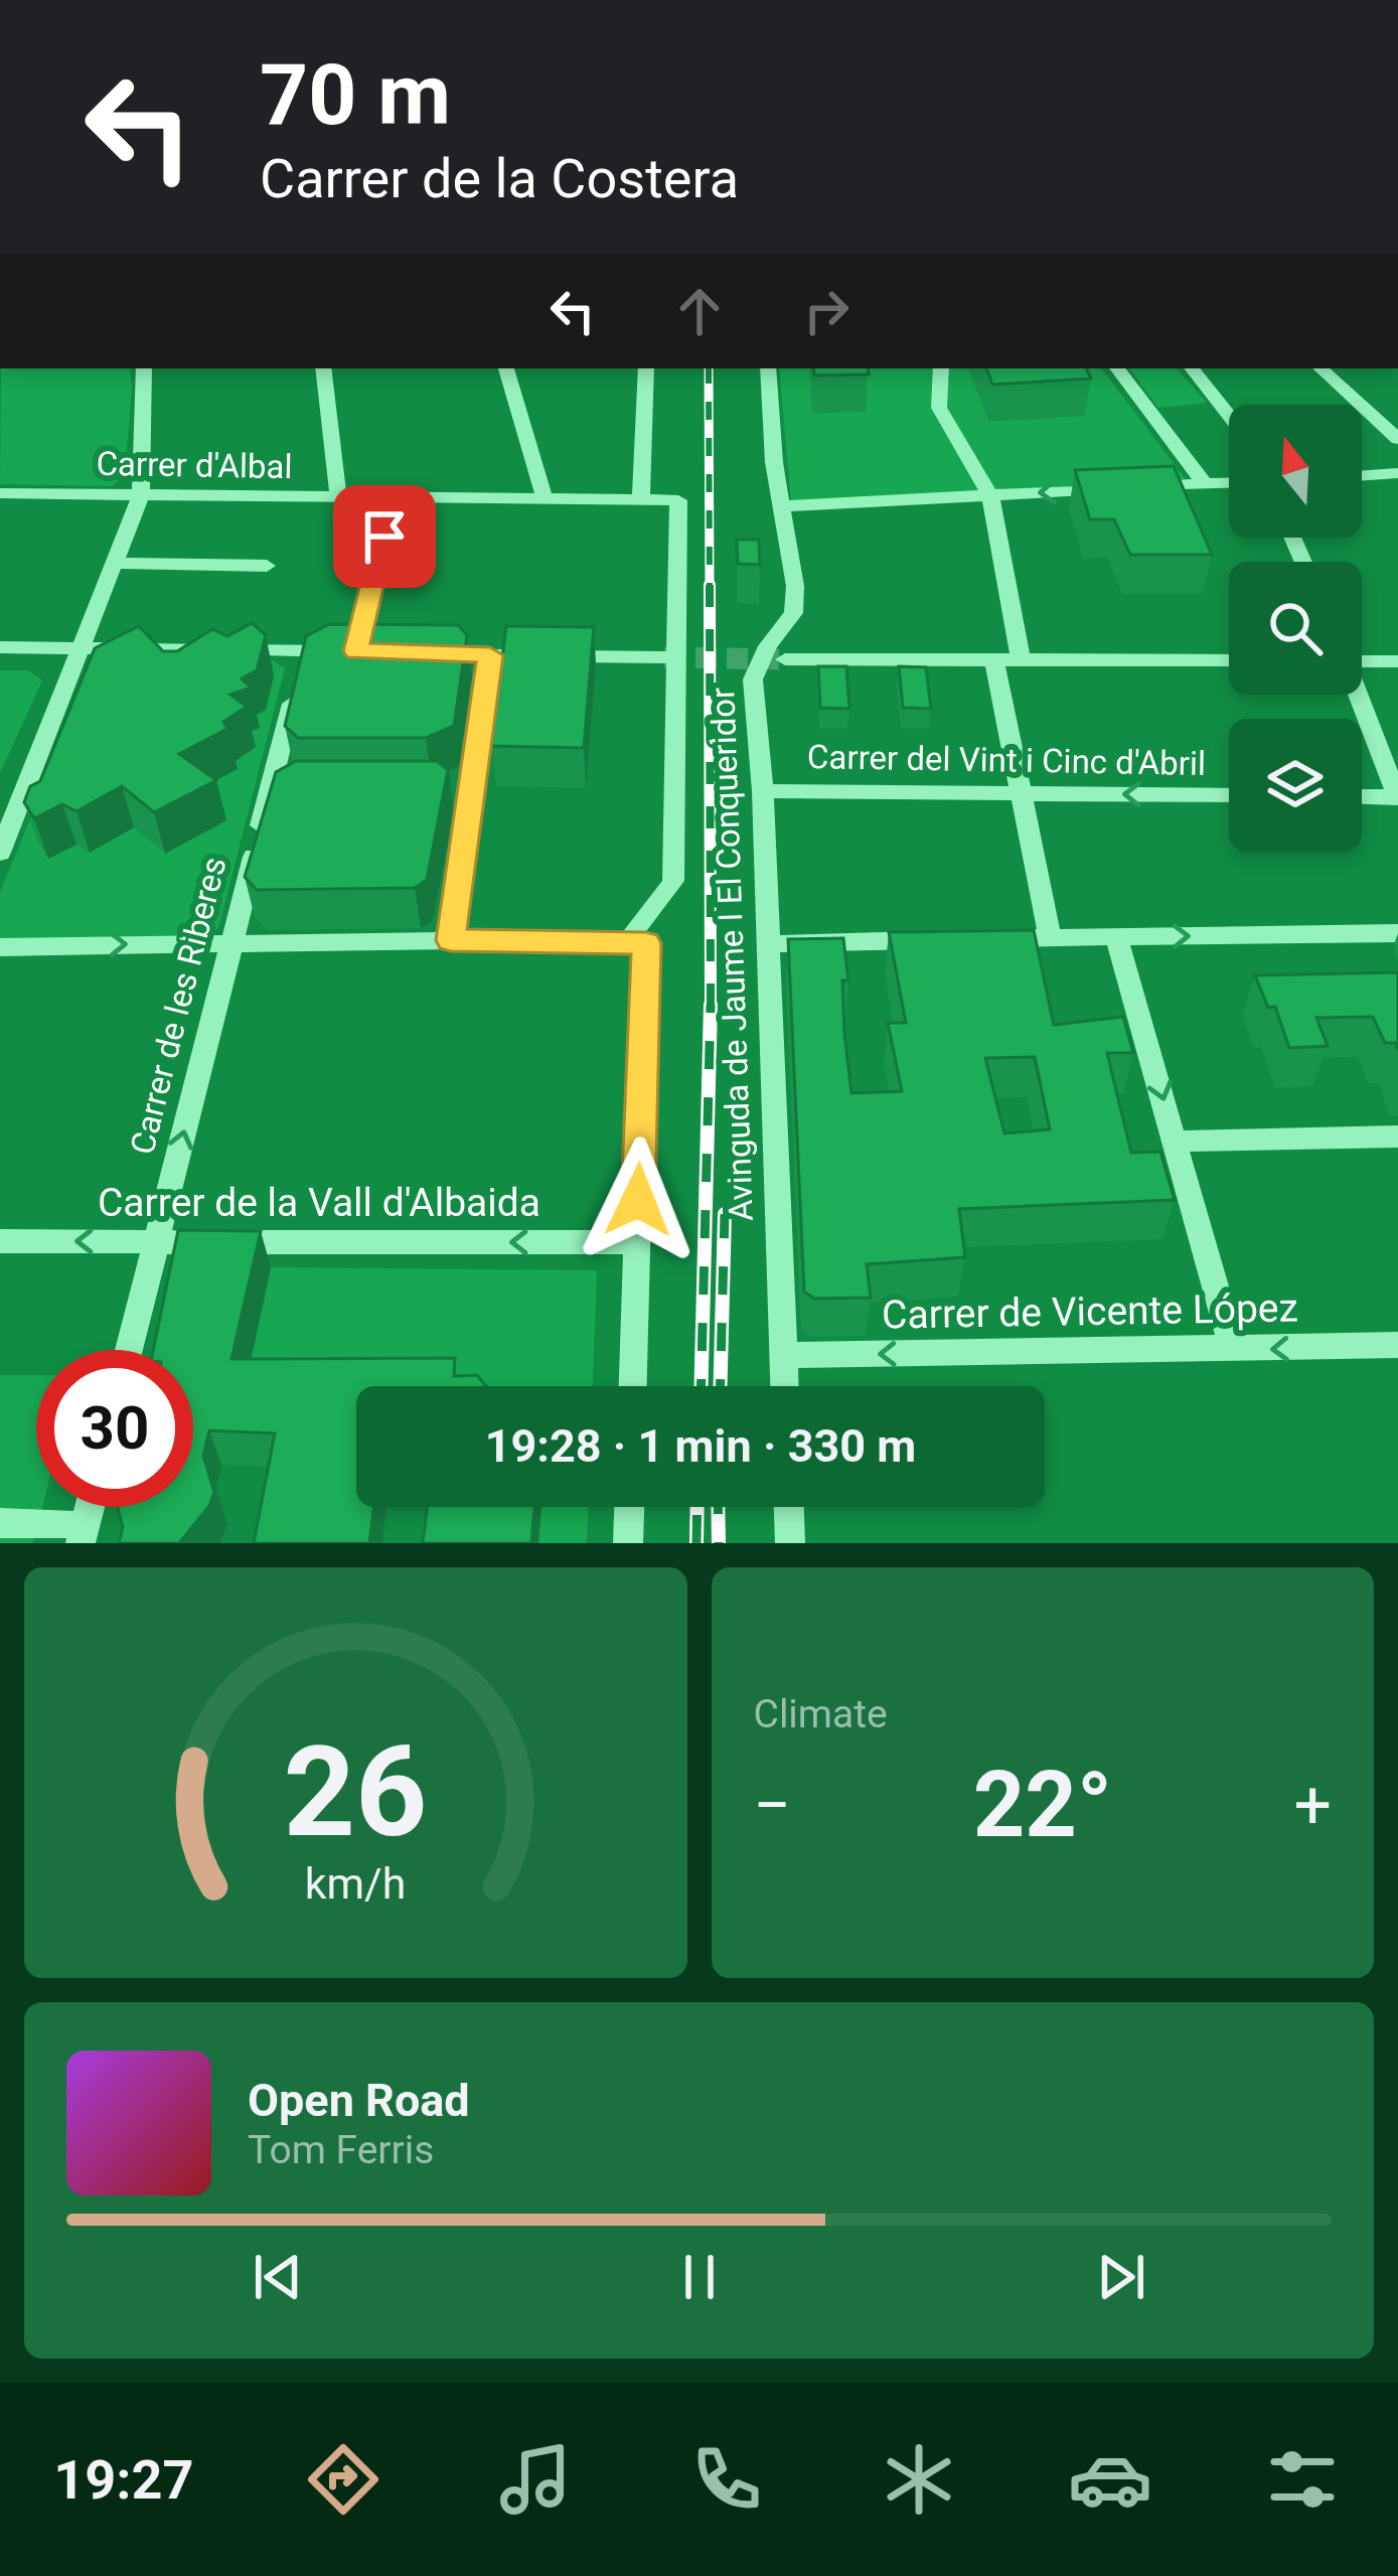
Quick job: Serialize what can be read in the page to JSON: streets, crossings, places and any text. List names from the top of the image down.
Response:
{
  "streets": {
    "street": [
      "Carrer d'Albal",
      "Carrer del Vint i Cinc d'Abril",
      "Avinguda de Jaume I El Conqueridor",
      "Carrer de les Riberes",
      "Carrer de la Vall d'Albaida",
      "Carrer de Vicente López"
    ]
  },
  "crossings": [
    ["Carrer d'Albal", "Avinguda de Jaume I El Conqueridor"],
    ["Carrer del Vint i Cinc d'Abril", "Avinguda de Jaume I El Conqueridor"],
    ["Avinguda de Jaume I El Conqueridor", "Carrer de Vicente López"],
    ["Carrer de les Riberes", "Carrer de la Vall d'Albaida"]
  ],
  "one_way": ["Carrer de les Riberes", "Carrer de la Vall d'Albaida", "Carrer de Vicente López"],
  "north": "top",
  "page": {
    "turn": ["70 m", "Carrer de la Costera"],
    "limit": "30",
    "trip": "19:28 · 1 min · 330 m",
    "tile": "Climate",
    "heat": ["−", "22°", "+"],
    "song": ["Open Road", "Tom Ferris"],
    "tabs": "19:27",
    "gauge": ["26", "km/h"]
  }
}
